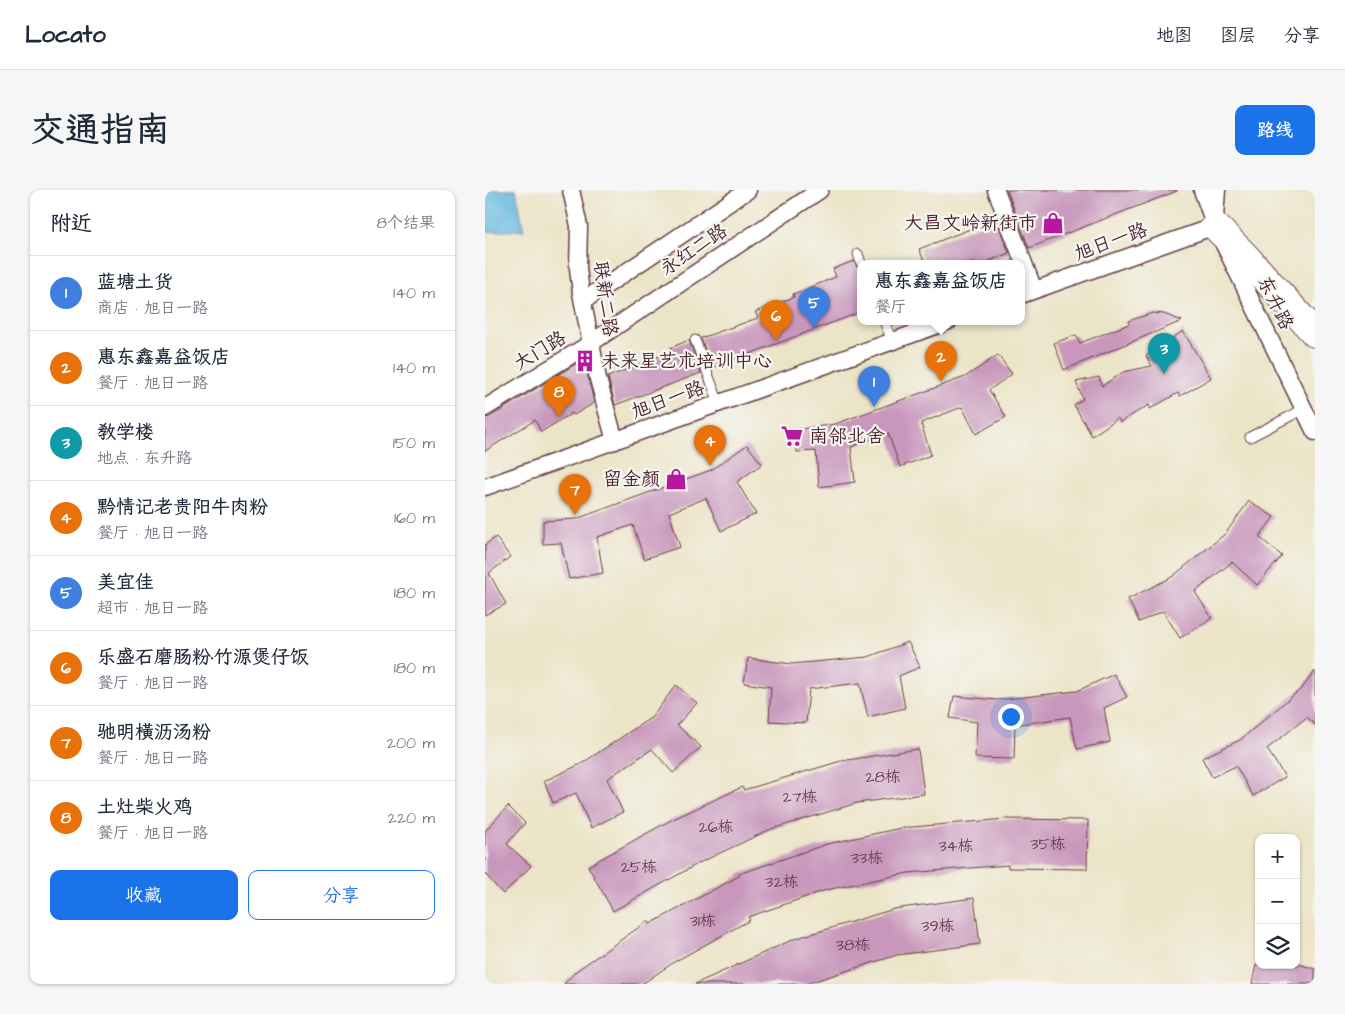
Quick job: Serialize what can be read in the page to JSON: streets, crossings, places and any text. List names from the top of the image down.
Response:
{
  "streets": {
    "street": [
      "旭日一路",
      "永红二路",
      "联新二路",
      "东升路",
      "大门路"
    ]
  },
  "crossings": [
    ["旭日一路", "联新二路"],
    ["旭日一路", "东升路"],
    ["永红二路", "联新二路"],
    ["永红二路", "大门路"],
    ["联新二路", "大门路"]
  ],
  "places": {
    "shop": ["大昌文岭新街市", "留金颜"],
    "building": ["未来星艺术培训中心"],
    "supermarket": ["南邻北舍"]
  },
  "house_numbers": [
    "28栋",
    "27栋",
    "26栋",
    "35栋",
    "34栋",
    "33栋",
    "25栋",
    "32栋",
    "31栋",
    "39栋",
    "38栋"
  ],
  "page": {
    "header": "Locato",
    "nav": ["地图", "图层", "分享"],
    "title": "交通指南",
    "buttons": [
      "路线",
      ["收藏", "分享"]
    ],
    "heading": ["附近", "8个结果"],
    "list": [
      {
        "mark": "1",
        "name": "蓝塘土货",
        "note": "商店 · 旭日一路",
        "value": "140 m"
      },
      {
        "mark": "2",
        "name": "惠东鑫嘉益饭店",
        "note": "餐厅 · 旭日一路",
        "value": "140 m"
      },
      {
        "mark": "3",
        "name": "教学楼",
        "note": "地点 · 东升路",
        "value": "150 m"
      },
      {
        "mark": "4",
        "name": "黔情记老贵阳牛肉粉",
        "note": "餐厅 · 旭日一路",
        "value": "160 m"
      },
      {
        "mark": "5",
        "name": "美宜佳",
        "note": "超市 · 旭日一路",
        "value": "180 m"
      },
      {
        "mark": "6",
        "name": "乐盛石磨肠粉·竹源煲仔饭",
        "note": "餐厅 · 旭日一路",
        "value": "180 m"
      },
      {
        "mark": "7",
        "name": "驰明横沥汤粉",
        "note": "餐厅 · 旭日一路",
        "value": "200 m"
      },
      {
        "mark": "8",
        "name": "土灶柴火鸡",
        "note": "餐厅 · 旭日一路",
        "value": "220 m"
      }
    ],
    "popup": ["惠东鑫嘉益饭店", "餐厅"],
    "pins": [
      "5",
      "6",
      "3",
      "2",
      "1",
      "8",
      "4",
      "7"
    ],
    "map_buttons": ["+", "−"]
  }
}
